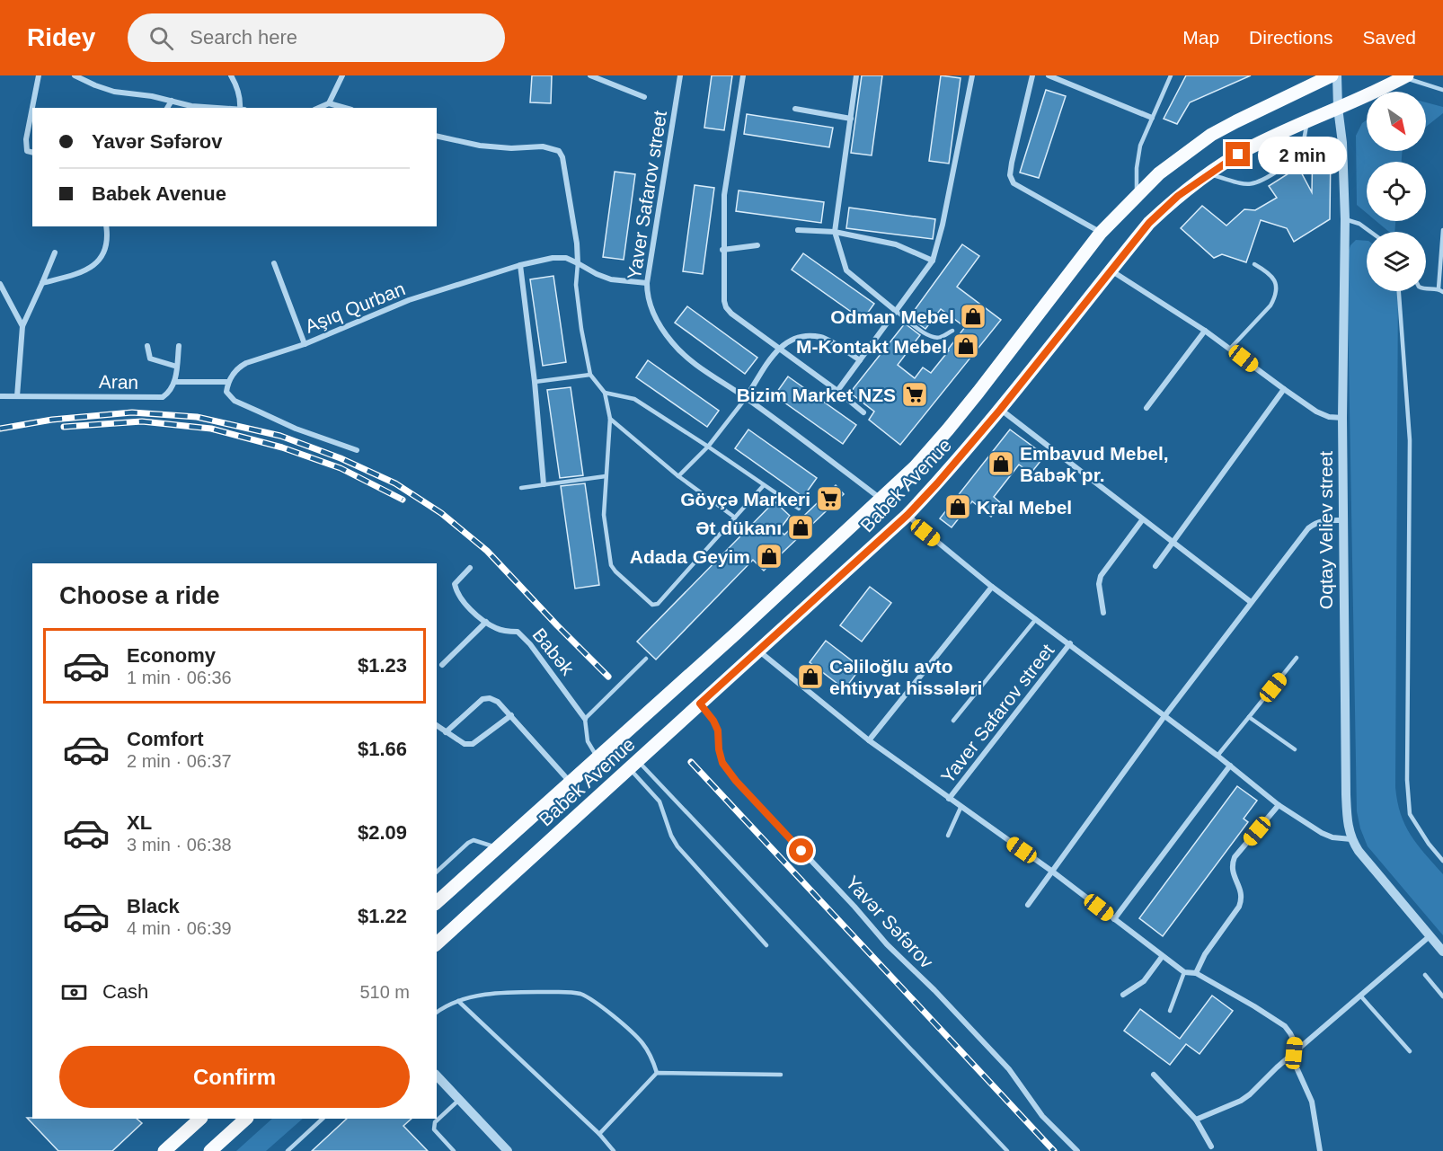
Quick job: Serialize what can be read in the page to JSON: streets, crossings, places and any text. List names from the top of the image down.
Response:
{
  "streets": {
    "main road": ["Babek Avenue"],
    "street": [
      "Yaver Safarov street",
      "Aşıq Qurban",
      "Aran",
      "Oqtay Veliev street",
      "Babək",
      "Yavər Səfərov"
    ]
  },
  "crossings": [
    ["Yaver Safarov street", "Aşıq Qurban"],
    ["Yaver Safarov street", "Babek Avenue"],
    ["Yaver Safarov street", "Oqtay Veliev street"],
    ["Babek Avenue", "Oqtay Veliev street"],
    ["Babek Avenue", "Yavər Səfərov"]
  ],
  "places": {
    "shop": [
      "Odman Mebel",
      "M-Kontakt Mebel",
      "Embavud Mebel, Babək pr.",
      "Kral Mebel",
      "Ət dükanı",
      "Adada Geyim",
      "Cəliloğlu avto ehtiyyat hissələri"
    ],
    "supermarket": ["Bizim Market NZS", "Göyçə Markeri"]
  },
  "north": "bottom right",
  "page": {
    "header": "Ridey",
    "search": "Search here",
    "nav": ["Map", "Directions", "Saved"],
    "banner": ["Yavər Səfərov", "Babek Avenue"],
    "bubble": "2 min",
    "heading": "Choose a ride",
    "list": [
      {
        "name": "Economy",
        "note": "1 min · 06:36",
        "value": "$1.23"
      },
      {
        "name": "Comfort",
        "note": "2 min · 06:37",
        "value": "$1.66"
      },
      {
        "name": "XL",
        "note": "3 min · 06:38",
        "value": "$2.09"
      },
      {
        "name": "Black",
        "note": "4 min · 06:39",
        "value": "$1.22"
      }
    ],
    "pay": ["Cash", "510 m"],
    "buttons": "Confirm"
  }
}
